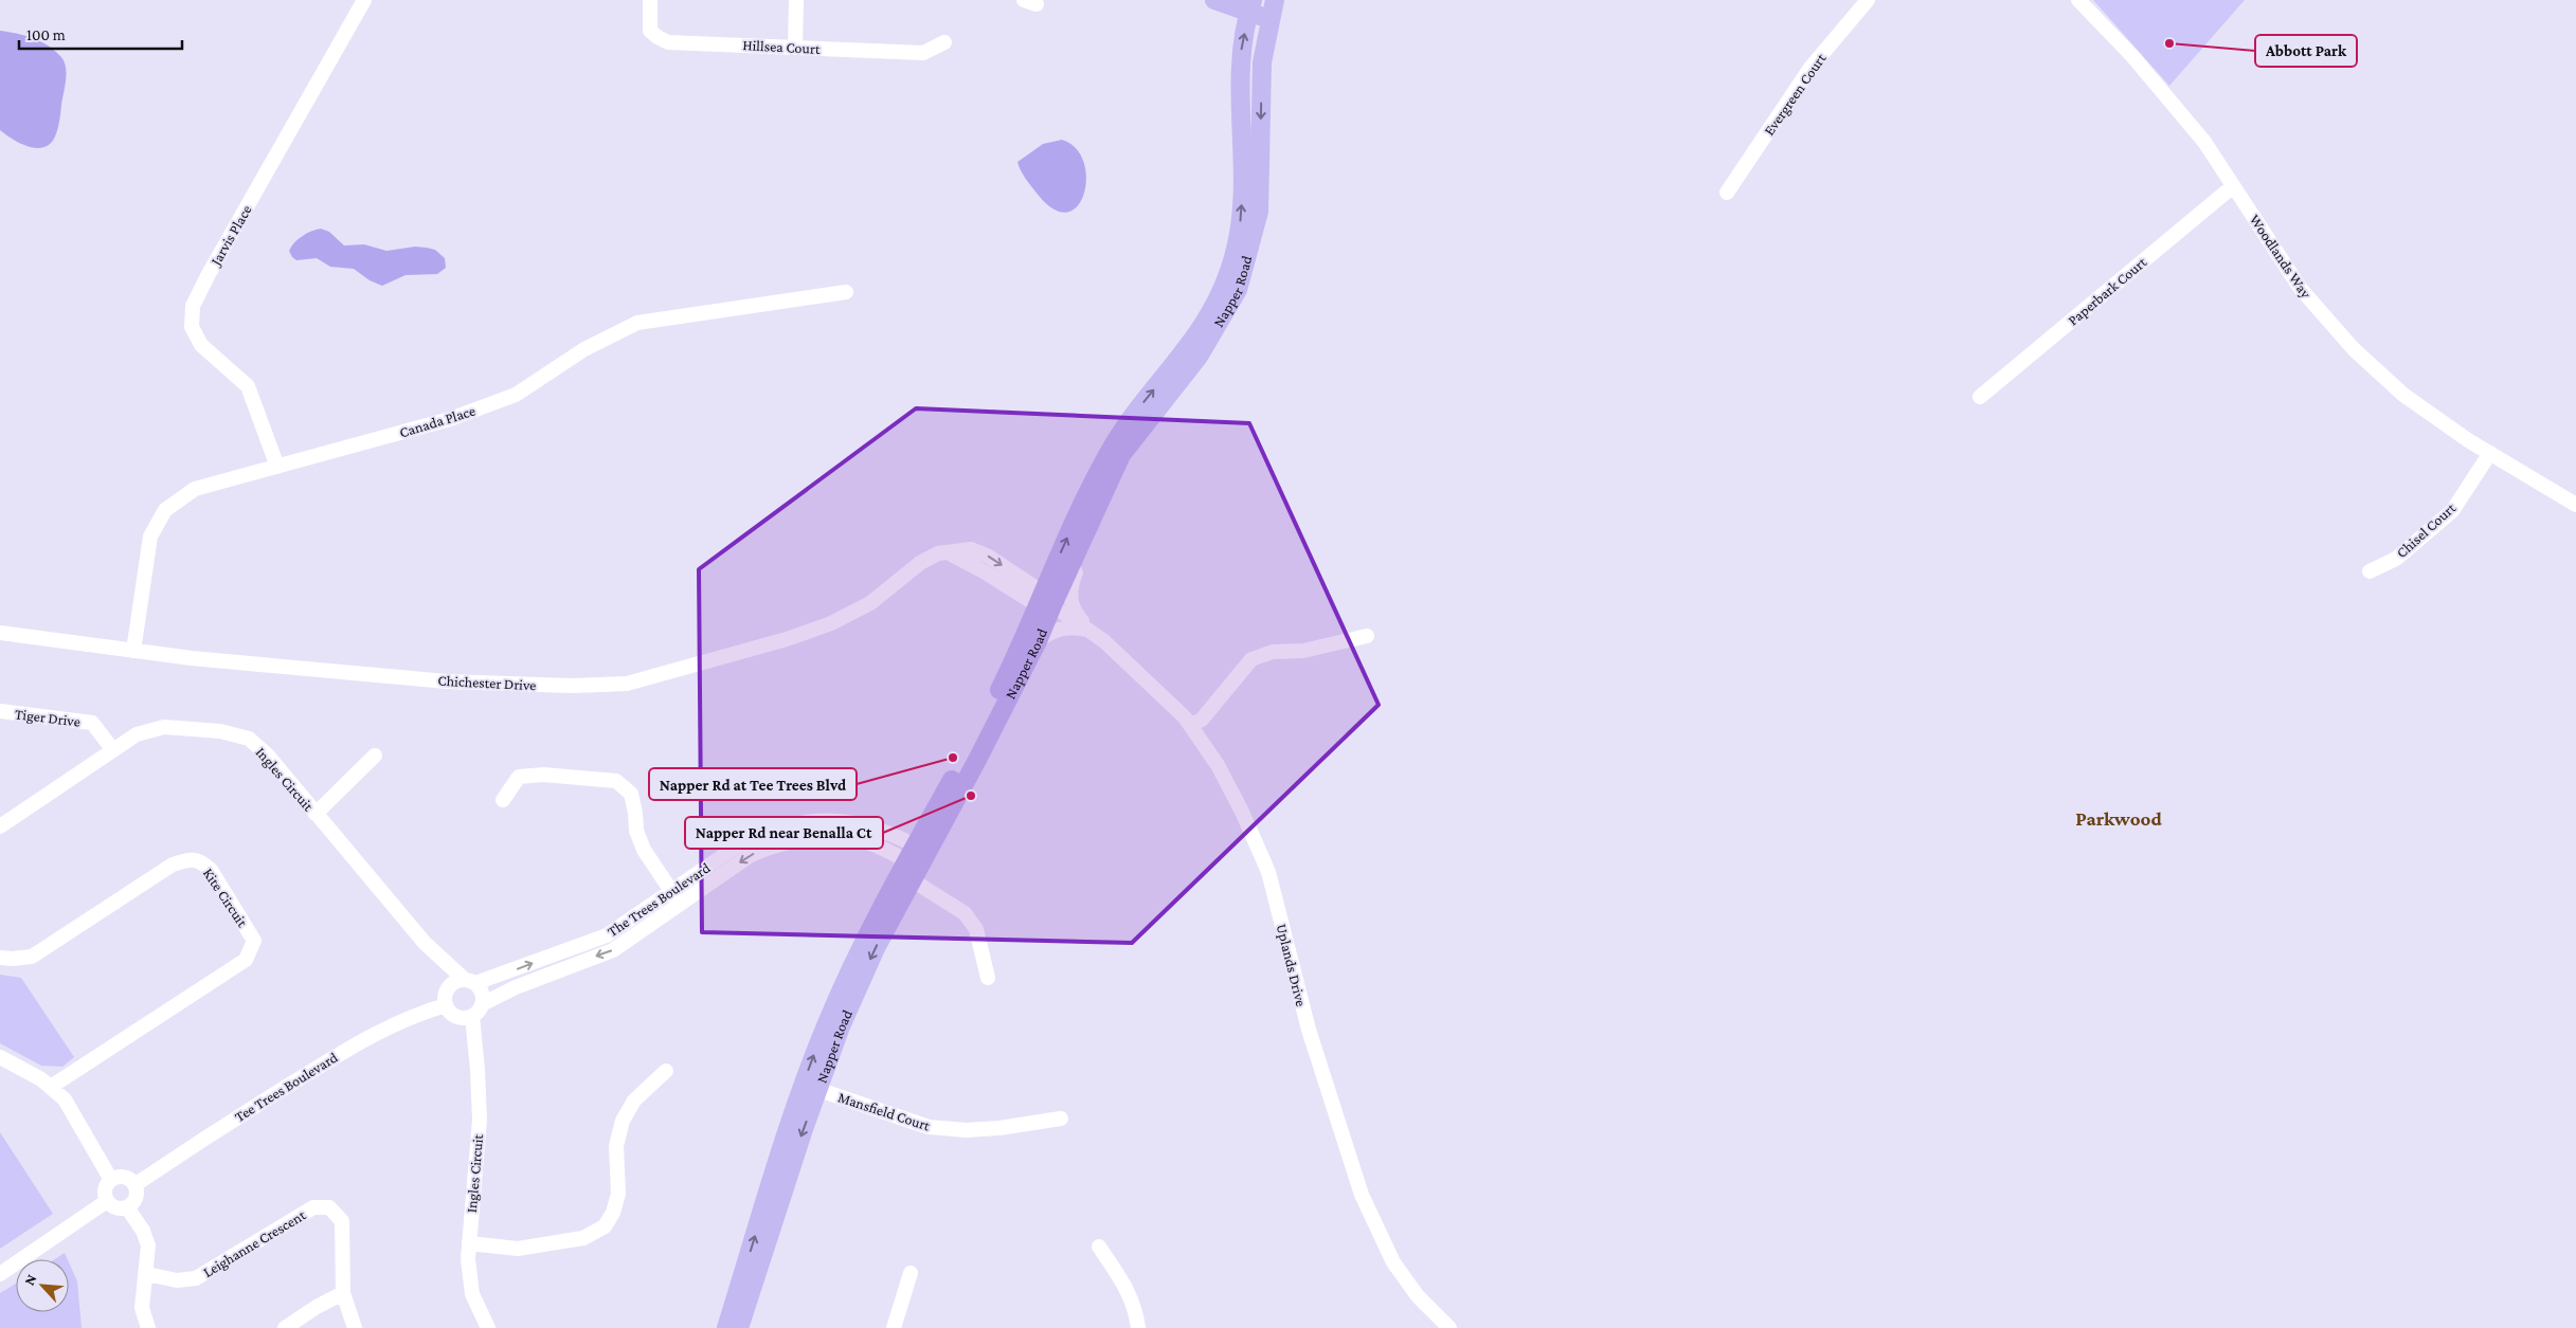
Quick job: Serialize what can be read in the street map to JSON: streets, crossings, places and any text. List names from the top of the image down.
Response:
{
  "streets": {
    "main road": ["Napper Road"],
    "street": [
      "Hillsea Court",
      "Evergreen Court",
      "Jarvis Place",
      "Woodlands Way",
      "Paperbark Court",
      "Canada Place",
      "Chisel Court",
      "Chichester Drive",
      "Tiger Drive",
      "Ingles Circuit",
      "Kite Circuit",
      "The Trees Boulevard",
      "Uplands Drive",
      "Tee Trees Boulevard",
      "Mansfield Court",
      "Leighanne Crescent"
    ]
  },
  "crossings": [
    ["Jarvis Place", "Canada Place"],
    ["Woodlands Way", "Paperbark Court"],
    ["Woodlands Way", "Chisel Court"],
    ["Napper Road", "Chichester Drive"],
    ["Napper Road", "The Trees Boulevard"],
    ["Napper Road", "Uplands Drive"],
    ["Napper Road", "Mansfield Court"],
    ["Canada Place", "Chichester Drive"],
    ["Chichester Drive", "Uplands Drive"],
    ["Tiger Drive", "Ingles Circuit"],
    ["Ingles Circuit", "The Trees Boulevard"],
    ["Ingles Circuit", "Tee Trees Boulevard"],
    ["The Trees Boulevard", "Tee Trees Boulevard"]
  ],
  "districts": ["Parkwood"],
  "places": ["Abbott Park", "Napper Rd at Tee Trees Blvd", "Napper Rd near Benalla Ct"],
  "scale_bar": "100 m",
  "north": "top left"
}
